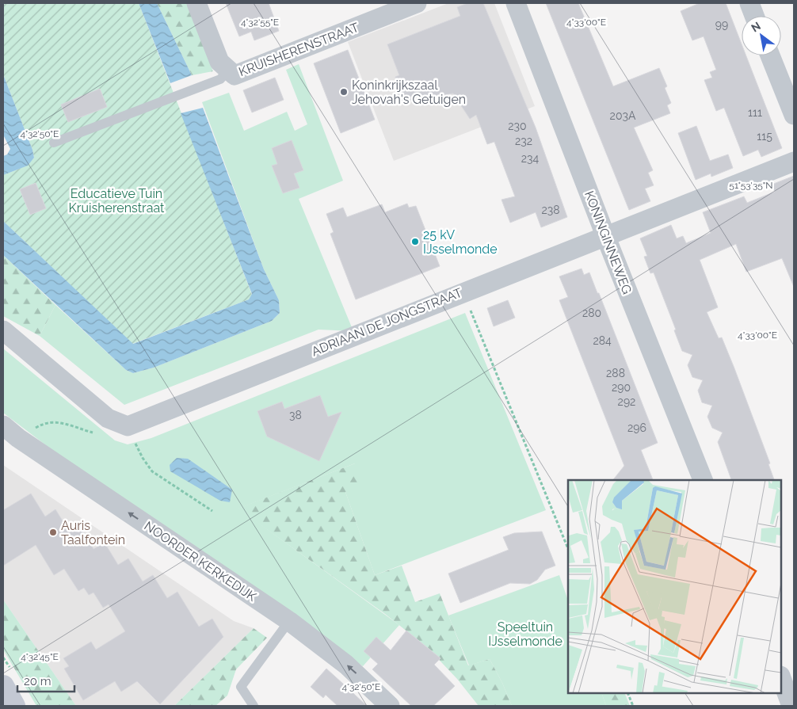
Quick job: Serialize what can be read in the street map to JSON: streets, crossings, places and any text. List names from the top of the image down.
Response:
{
  "streets": {
    "street": [
      "KRUISHERENSTRAAT",
      "KONINGINNEWEG",
      "ADRIAAN DE JONGSTRAAT",
      "NOORDER KERKEDIJK"
    ]
  },
  "crossings": [
    ["KONINGINNEWEG", "ADRIAAN DE JONGSTRAAT"]
  ],
  "one_way": ["NOORDER KERKEDIJK"],
  "parks": ["Educatieve Tuin Kruisherenstraat", "Speeltuin IJsselmonde"],
  "places": ["Koninkrijkszaal Jehovah's Getuigen", "25 kV IJsselmonde", "Auris Taalfontein"],
  "house_numbers": [
    "99",
    "111",
    "203A",
    "230",
    "115",
    "232",
    "234",
    "238",
    "280",
    "284",
    "288",
    "290",
    "292",
    "38",
    "296"
  ],
  "scale_bar": "20 m",
  "north": "top left",
  "coordinates": [
    "4°33'00\"E",
    "4°32'55\"E",
    "4°32'50\"E",
    "51°53'35\"N",
    "4°32'45\"E"
  ]
}
